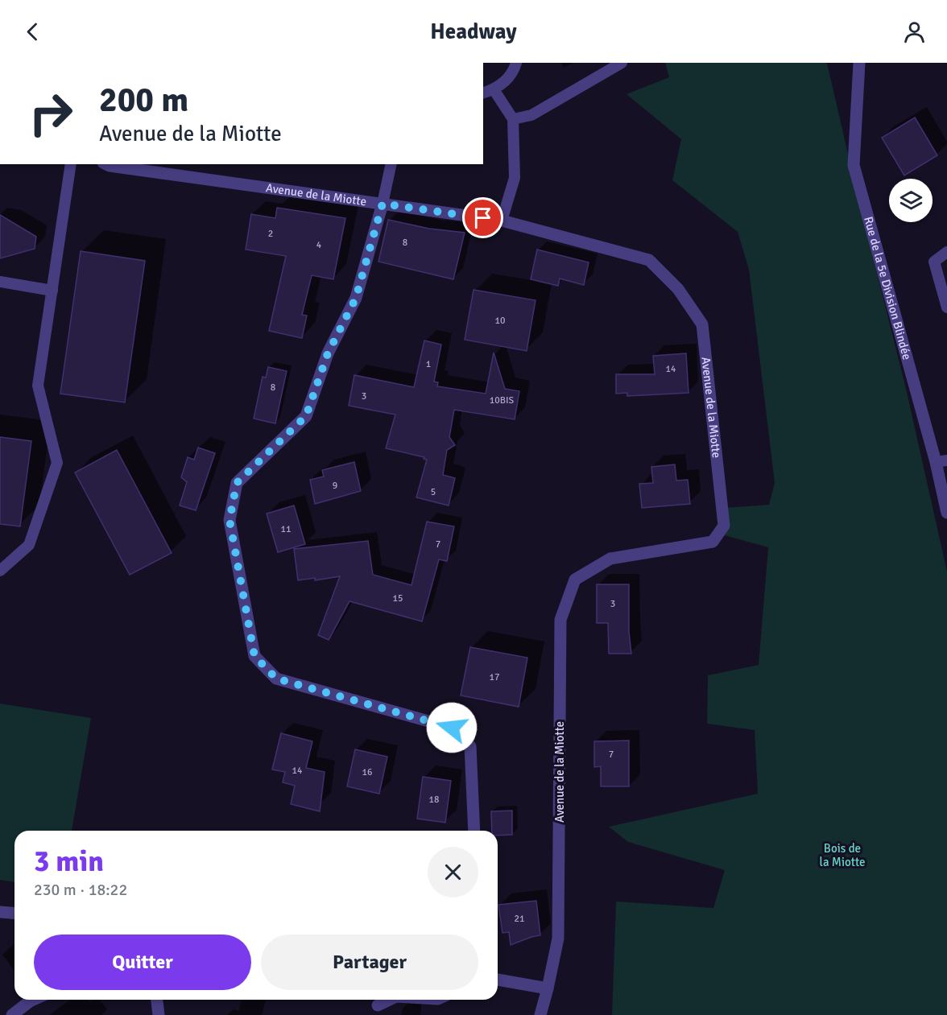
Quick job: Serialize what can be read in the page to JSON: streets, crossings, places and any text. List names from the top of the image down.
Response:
{
  "streets": {
    "street": ["Avenue de la Miotte", "Rue de la 5e Division Blindée"]
  },
  "parks": ["Bois de la Miotte"],
  "house_numbers": [
    "2",
    "8",
    "4",
    "10",
    "1",
    "14",
    "8",
    "3",
    "10BIS",
    "9",
    "5",
    "11",
    "7",
    "15",
    "3",
    "17",
    "7",
    "14",
    "16",
    "18",
    "21"
  ],
  "page": {
    "header": "Headway",
    "turn": ["200 m", "Avenue de la Miotte"],
    "heading": ["3 min", "230 m · 18:22"],
    "buttons": ["Quitter", "Partager"]
  }
}
